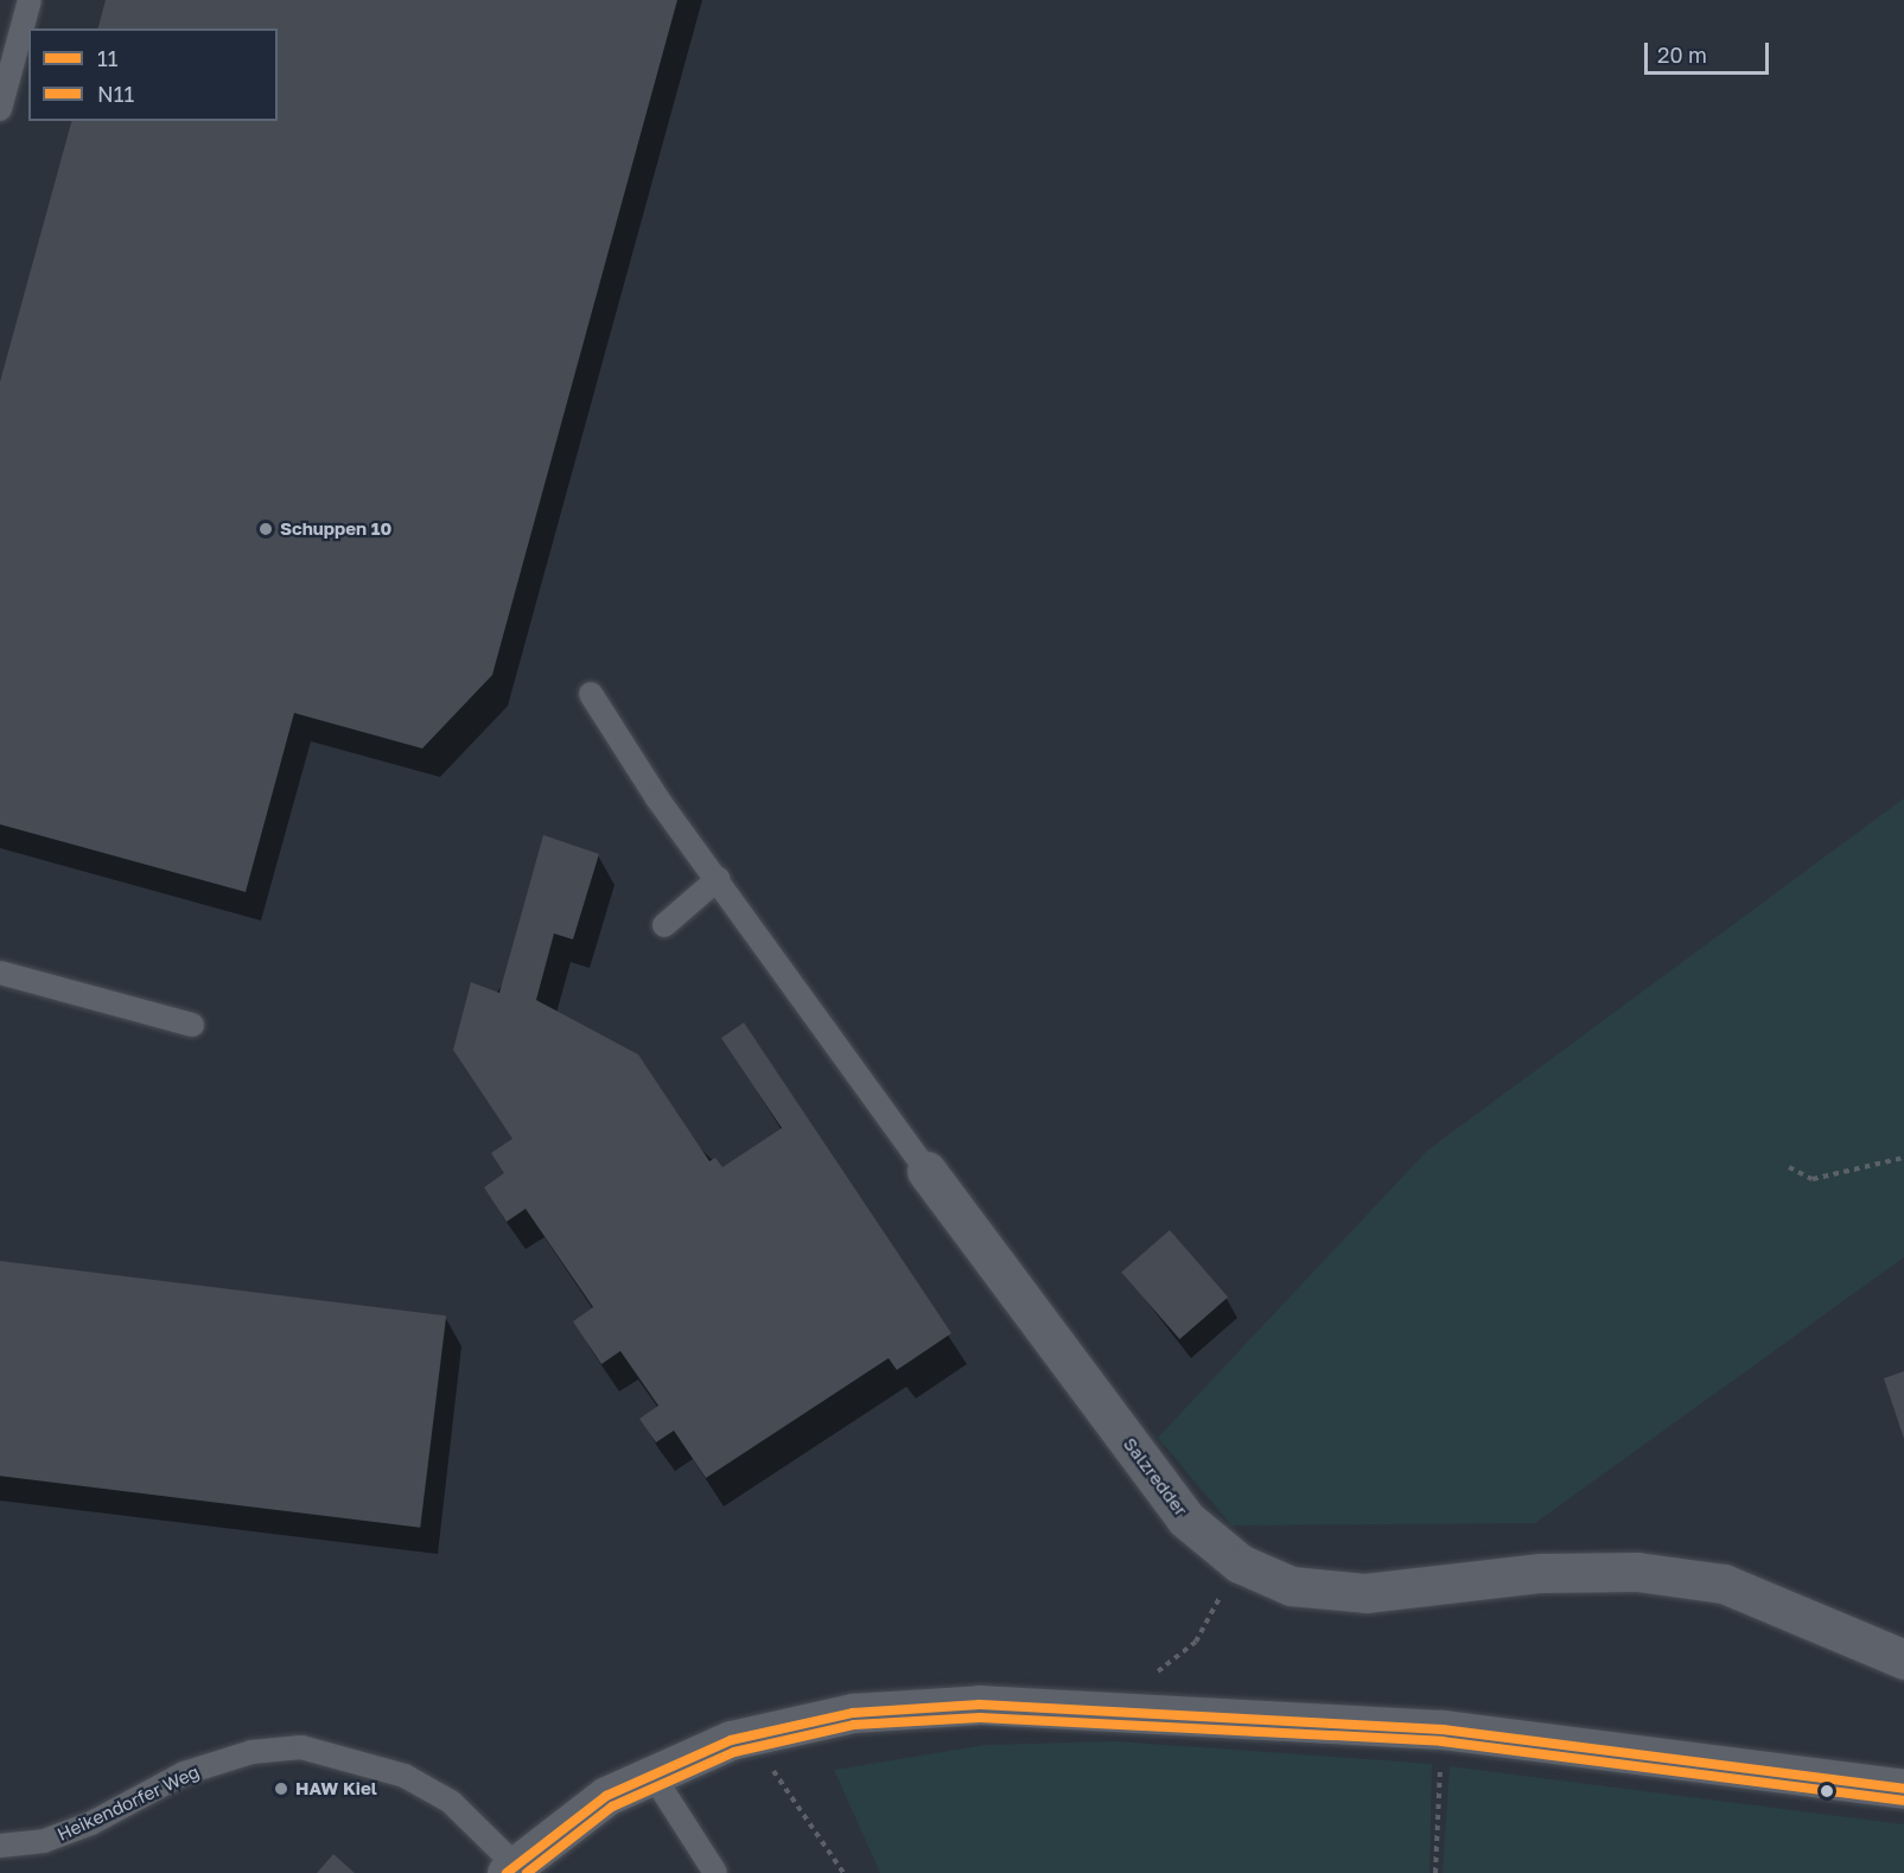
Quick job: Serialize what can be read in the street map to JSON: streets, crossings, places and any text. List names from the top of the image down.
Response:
{
  "streets": {
    "street": ["Salzredder", "Heikendorfer Weg"]
  },
  "places": ["Schuppen 10", "HAW Kiel"],
  "lines": ["transit line 11", "transit line N11"],
  "legend": ["11", "N11"],
  "scale_bar": "20 m"
}
